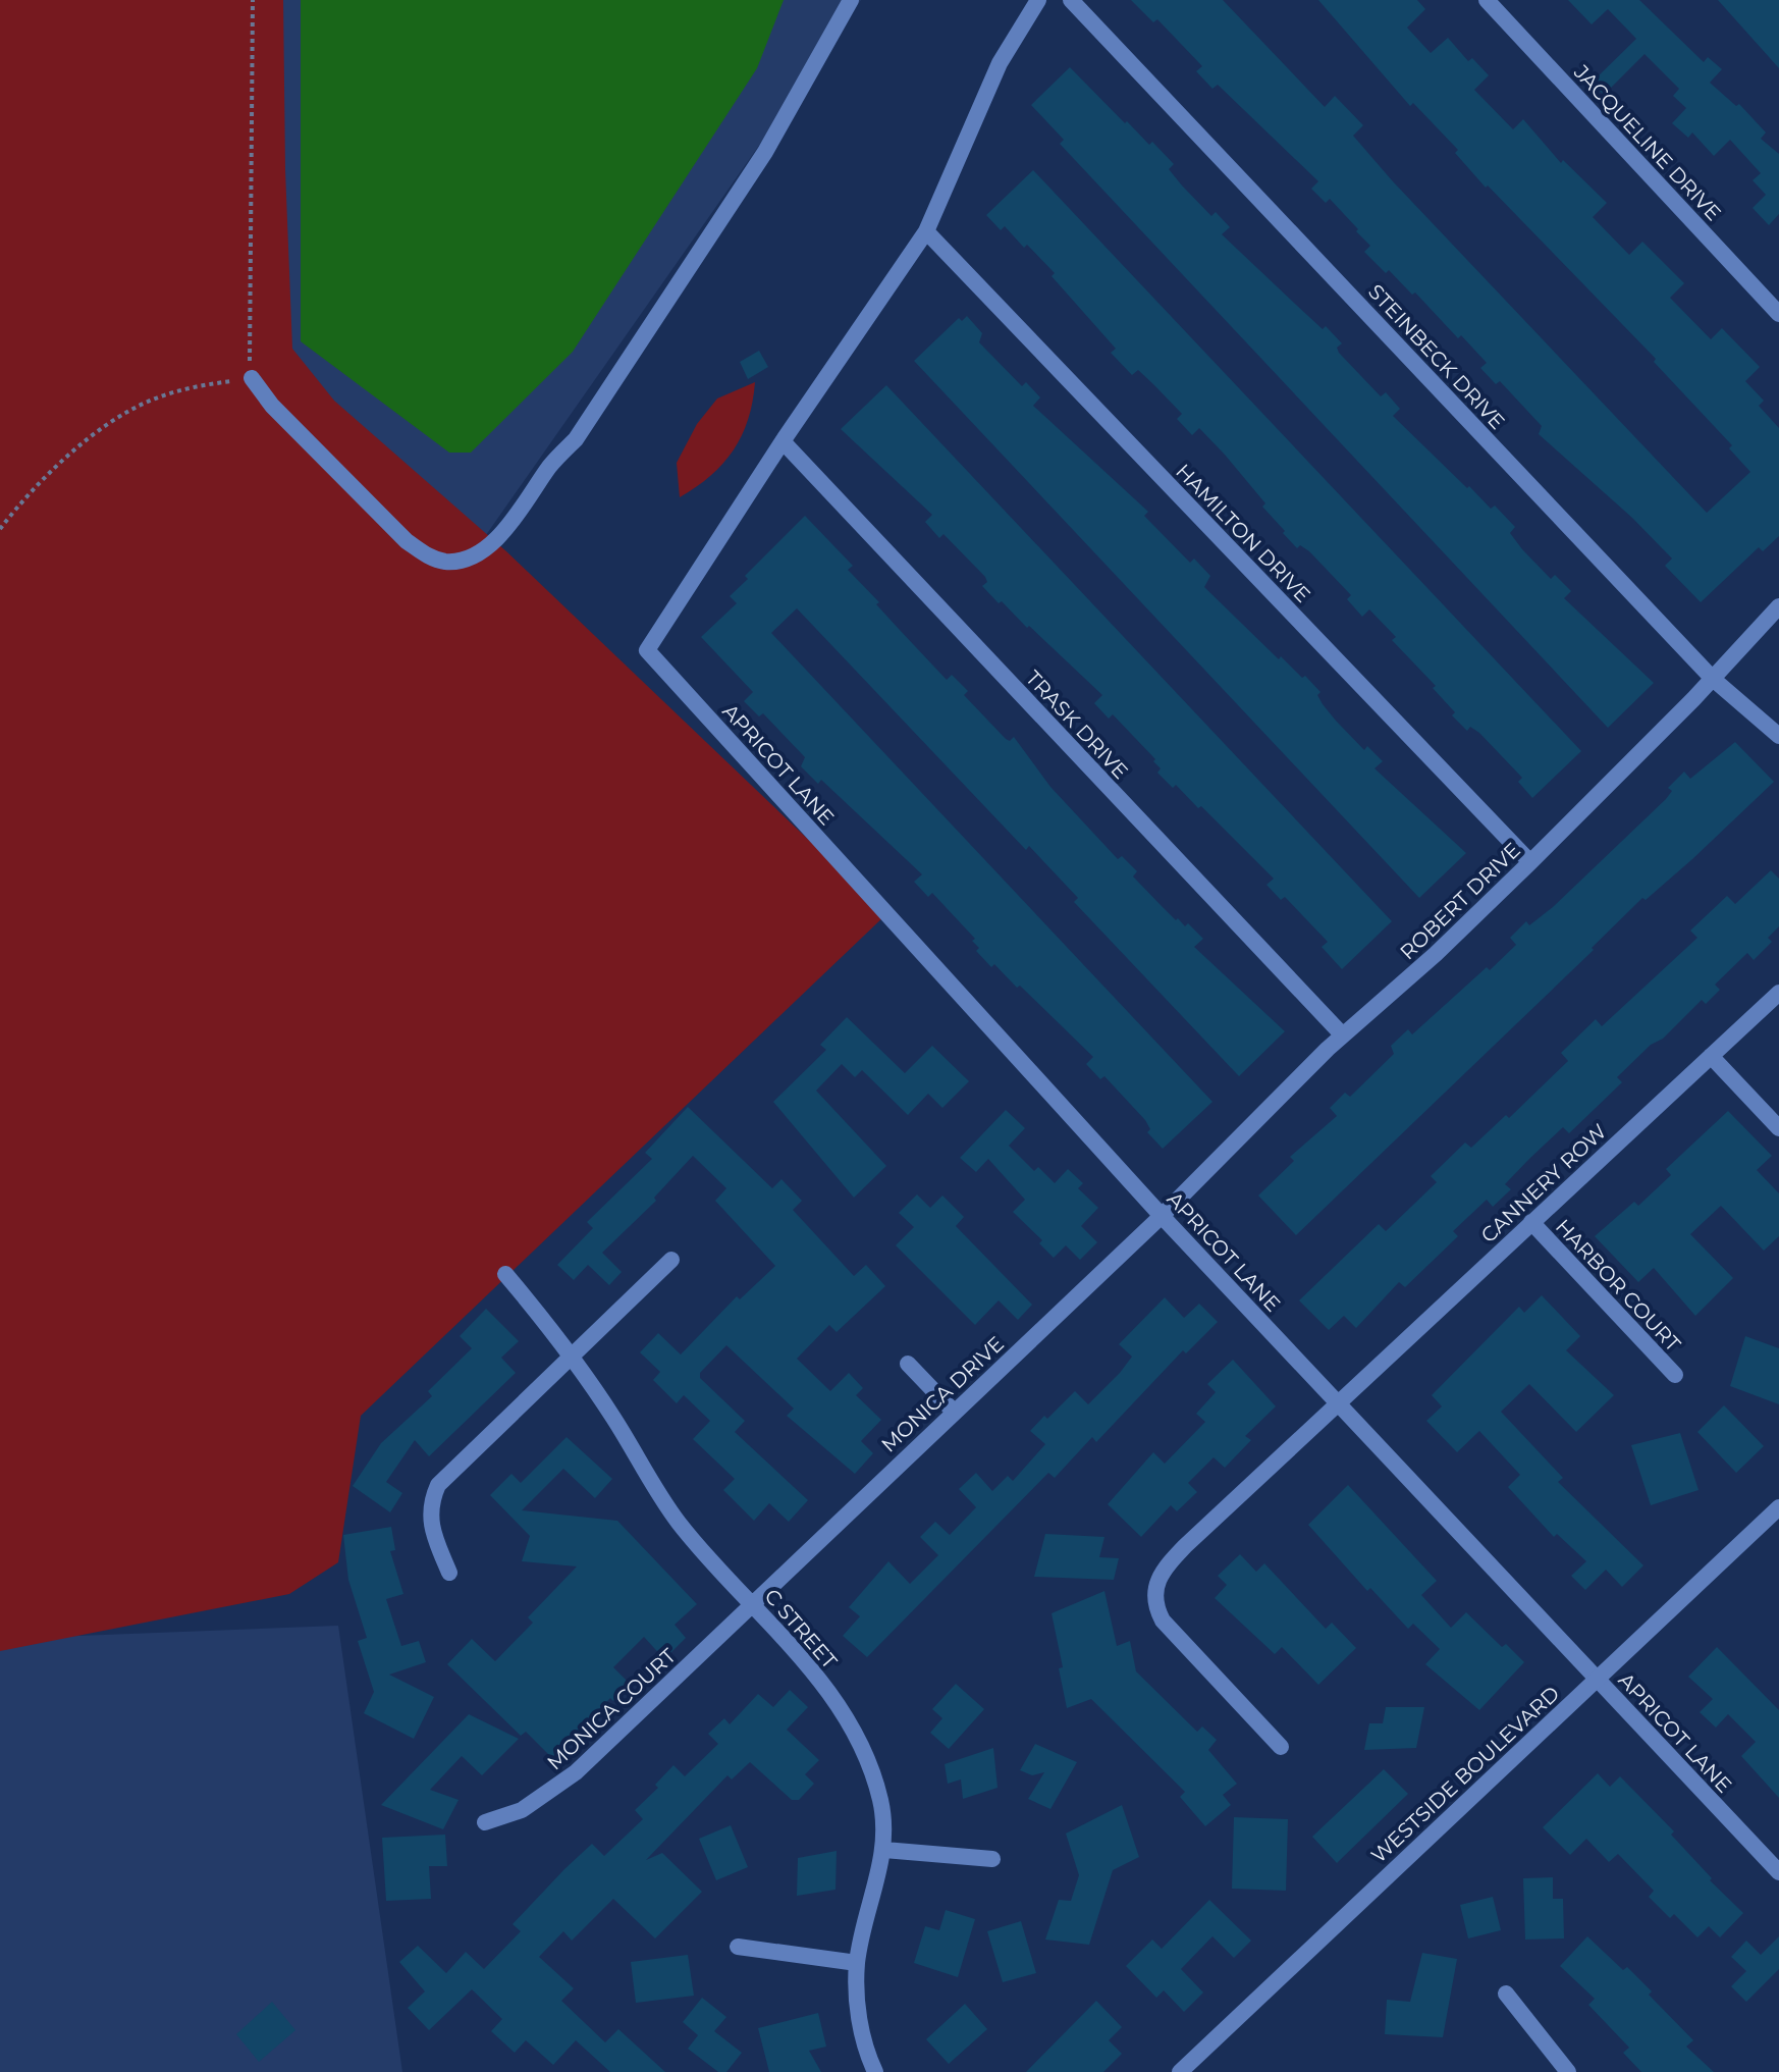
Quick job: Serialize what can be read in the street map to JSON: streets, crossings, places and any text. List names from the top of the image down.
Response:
{
  "streets": {
    "street": [
      "JACQUELINE DRIVE",
      "STEINBECK DRIVE",
      "HAMILTON DRIVE",
      "TRASK DRIVE",
      "APRICOT LANE",
      "ROBERT DRIVE",
      "CANNERY ROW",
      "HARBOR COURT",
      "MONICA DRIVE",
      "C STREET",
      "MONICA COURT",
      "WESTSIDE BOULEVARD"
    ]
  },
  "crossings": [
    ["STEINBECK DRIVE", "ROBERT DRIVE"],
    ["HAMILTON DRIVE", "ROBERT DRIVE"],
    ["TRASK DRIVE", "APRICOT LANE"],
    ["TRASK DRIVE", "ROBERT DRIVE"],
    ["APRICOT LANE", "ROBERT DRIVE"],
    ["APRICOT LANE", "CANNERY ROW"],
    ["APRICOT LANE", "MONICA DRIVE"],
    ["APRICOT LANE", "WESTSIDE BOULEVARD"],
    ["ROBERT DRIVE", "MONICA DRIVE"],
    ["CANNERY ROW", "HARBOR COURT"],
    ["MONICA DRIVE", "C STREET"],
    ["MONICA DRIVE", "MONICA COURT"],
    ["C STREET", "MONICA COURT"]
  ]
}
